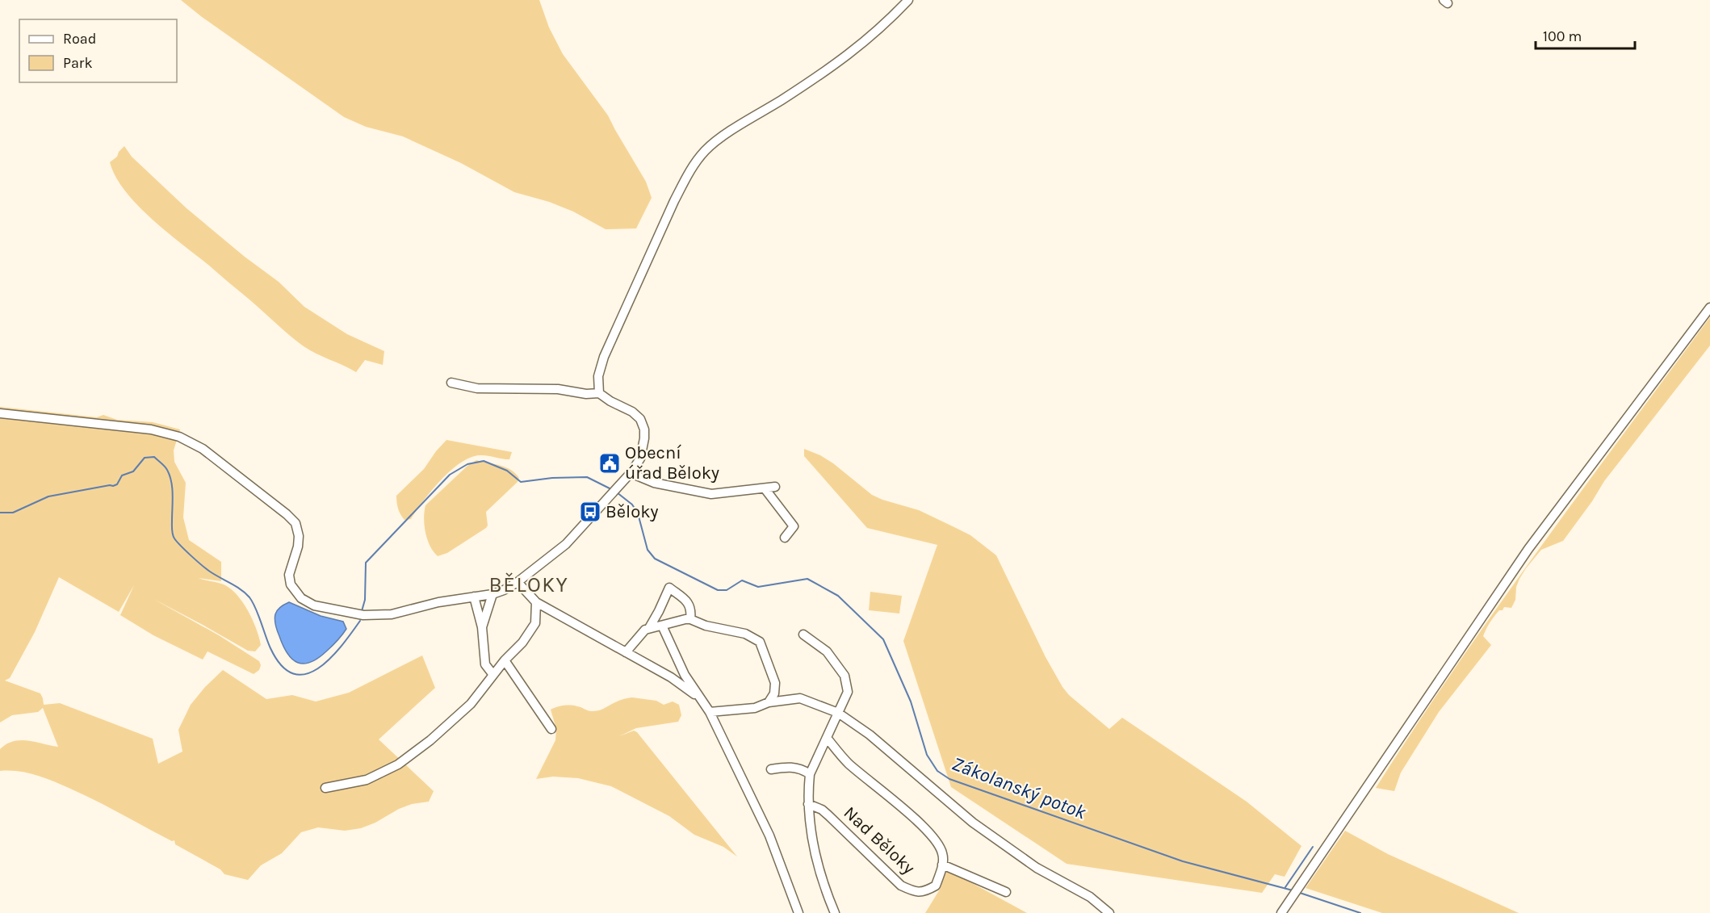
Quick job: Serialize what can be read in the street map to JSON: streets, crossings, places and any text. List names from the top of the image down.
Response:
{
  "streets": {
    "street": ["Nad Běloky"]
  },
  "districts": ["BĚLOKY"],
  "water": ["Zákolanský potok"],
  "places": {
    "public building": ["Obecní úřad Běloky"],
    "bus stop": ["Běloky"]
  },
  "legend": ["Road", "Park"],
  "scale_bar": "100 m"
}
